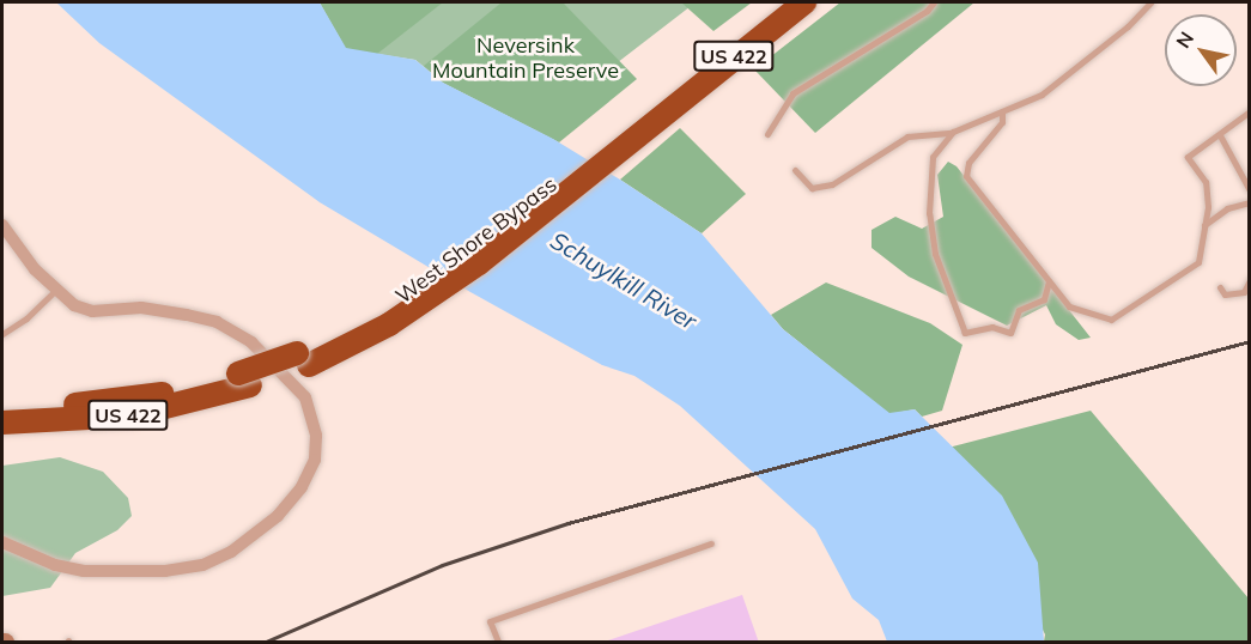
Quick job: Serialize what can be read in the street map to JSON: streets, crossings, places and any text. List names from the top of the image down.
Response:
{
  "streets": {
    "highway": ["US 422", "West Shore Bypass"]
  },
  "water": ["Schuylkill River"],
  "parks": ["Neversink Mountain Preserve"],
  "north": "top left"
}
